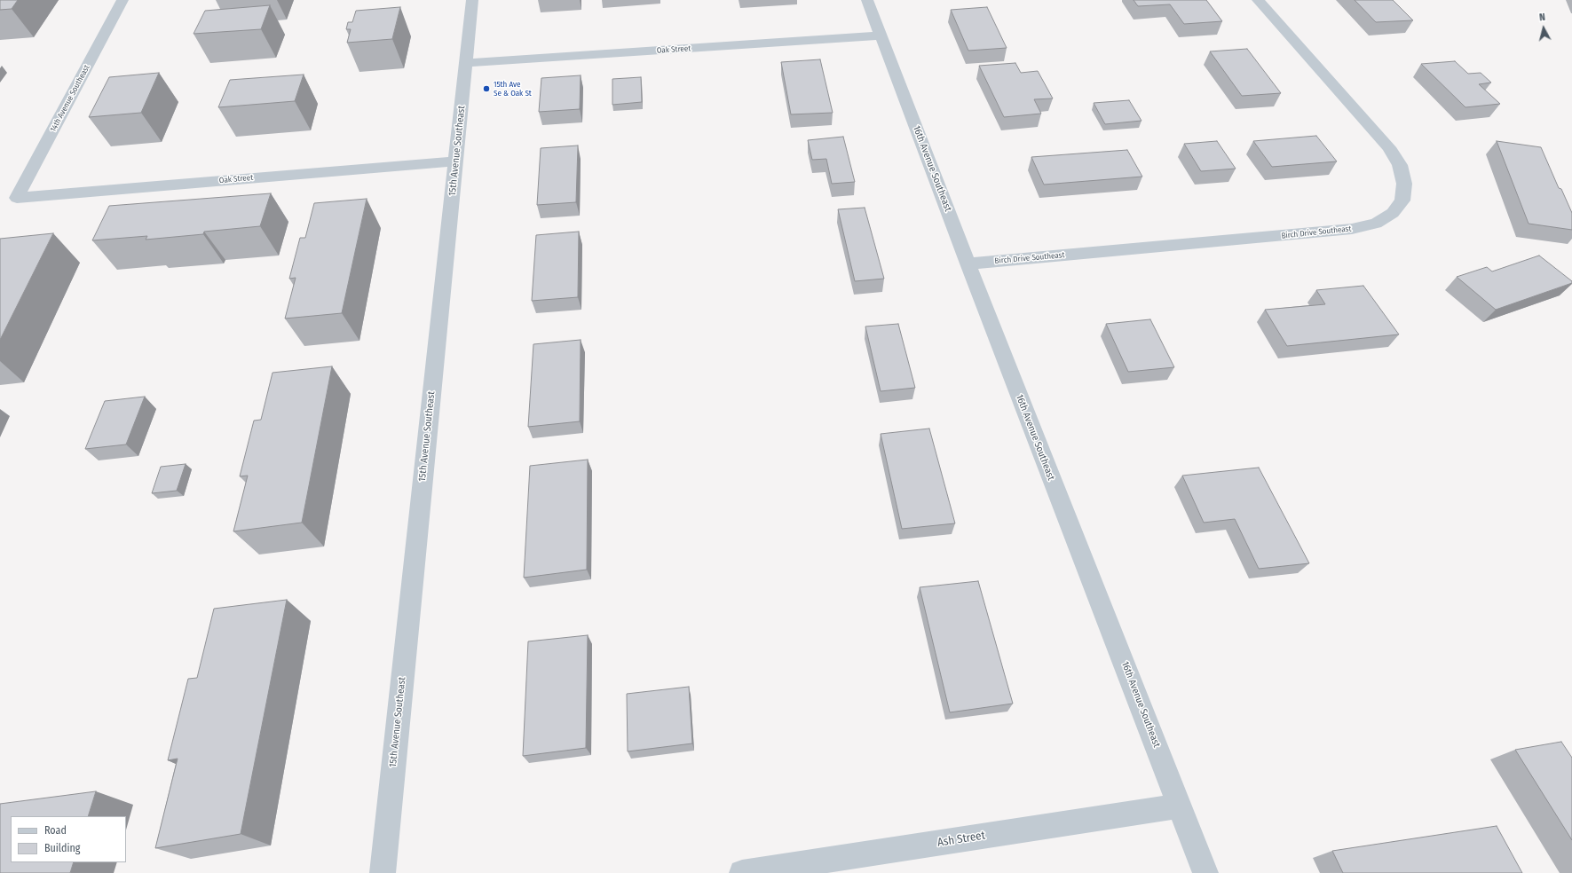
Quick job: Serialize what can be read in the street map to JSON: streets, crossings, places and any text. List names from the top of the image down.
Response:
{
  "streets": {
    "street": [
      "Oak Street",
      "14th Avenue Southeast",
      "15th Avenue Southeast",
      "16th Avenue Southeast",
      "Birch Drive Southeast",
      "Ash Street"
    ]
  },
  "crossings": [
    ["Oak Street", "14th Avenue Southeast"],
    ["Oak Street", "15th Avenue Southeast"],
    ["Oak Street", "16th Avenue Southeast"],
    ["16th Avenue Southeast", "Birch Drive Southeast"],
    ["16th Avenue Southeast", "Ash Street"]
  ],
  "places": ["15th Ave Se & Oak St"],
  "legend": ["Road", "Building"],
  "north": "top"
}
